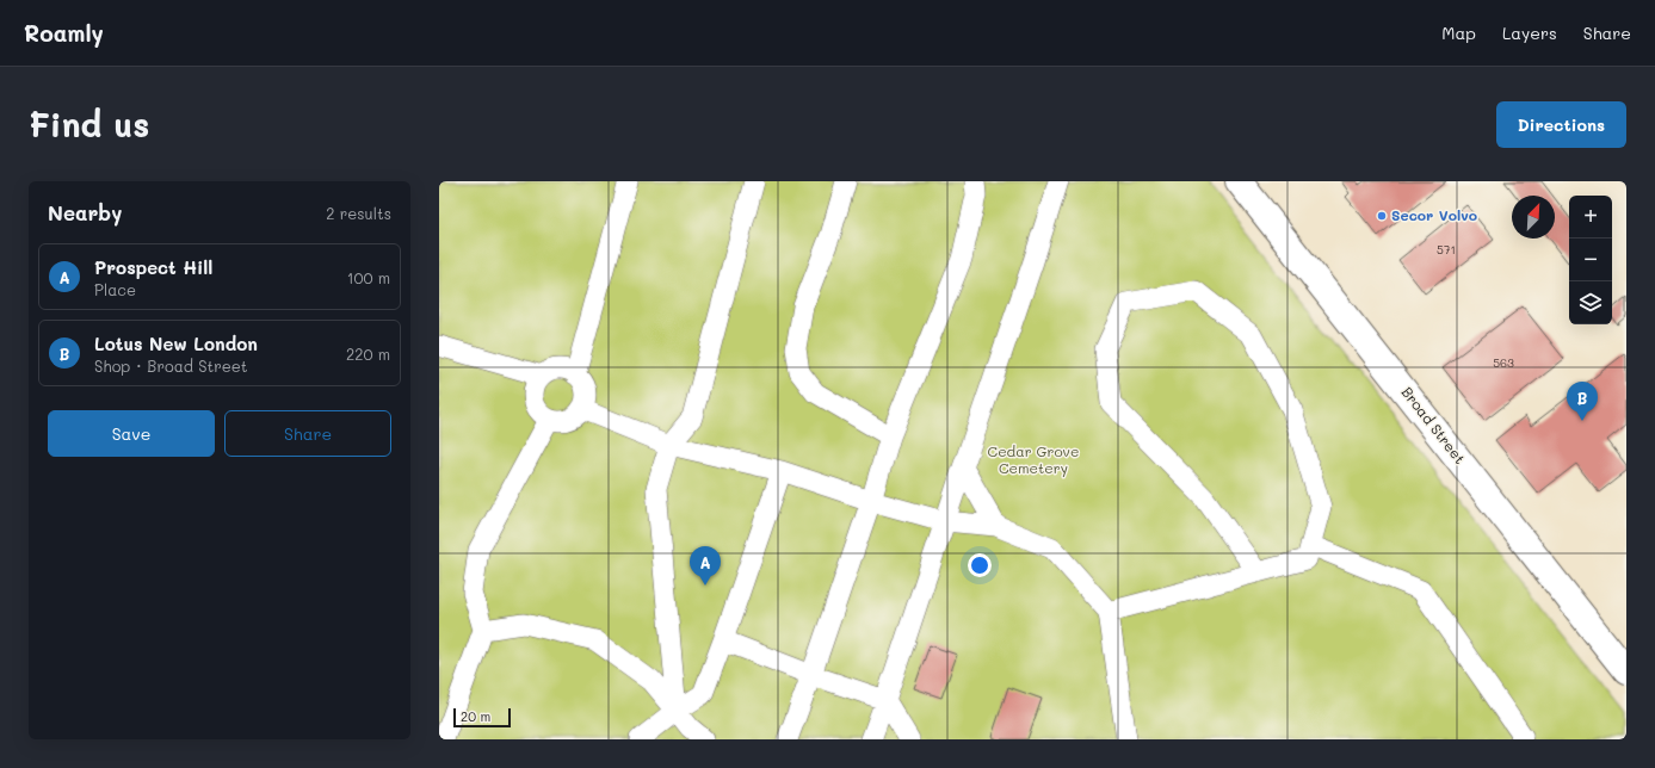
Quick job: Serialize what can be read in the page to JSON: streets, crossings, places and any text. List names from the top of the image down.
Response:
{
  "streets": {
    "main road": ["Broad Street"]
  },
  "parks": ["Cedar Grove Cemetery"],
  "places": ["Secor Volvo"],
  "house_numbers": ["571", "563"],
  "scale_bar": "20 m",
  "north": "top right",
  "page": {
    "header": "Roamly",
    "nav": ["Map", "Layers", "Share"],
    "buttons": [
      "Directions",
      ["Save", "Share"]
    ],
    "title": "Find us",
    "heading": ["Nearby", "2 results"],
    "map_buttons": ["+", "−"],
    "list": [
      {
        "mark": "A",
        "name": "Prospect Hill",
        "note": "Place",
        "value": "100 m"
      },
      {
        "mark": "B",
        "name": "Lotus New London",
        "note": "Shop · Broad Street",
        "value": "220 m"
      }
    ],
    "pins": ["B", "A"],
    "scale": "20 m"
  }
}
